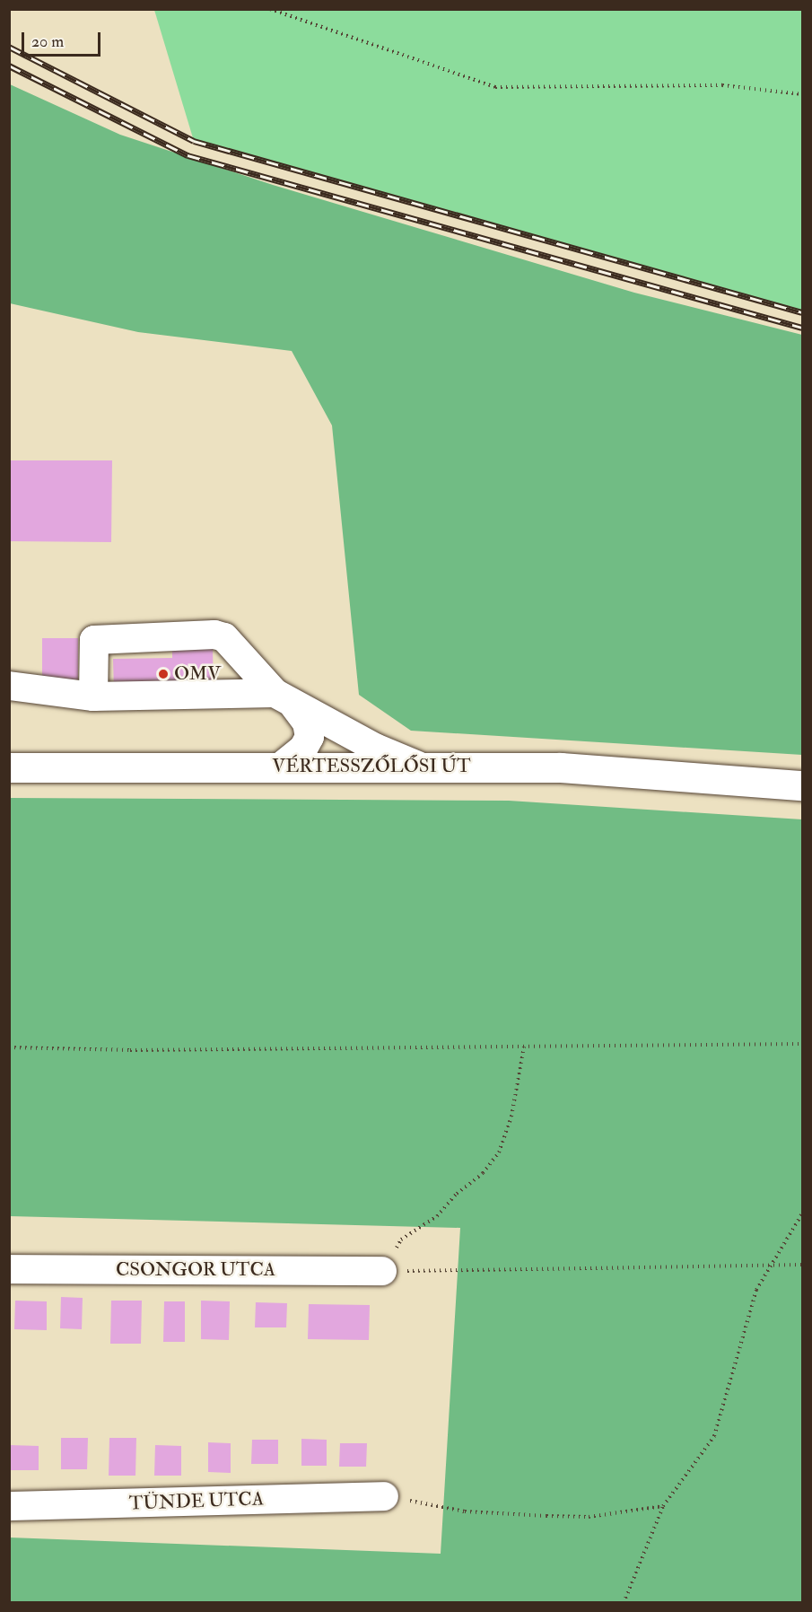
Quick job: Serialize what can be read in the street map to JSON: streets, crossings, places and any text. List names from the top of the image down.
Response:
{
  "streets": {
    "main road": ["VÉRTESSZŐLŐSI ÚT"],
    "street": ["CSONGOR UTCA", "TÜNDE UTCA"]
  },
  "places": ["OMV"],
  "scale_bar": "20 m"
}
